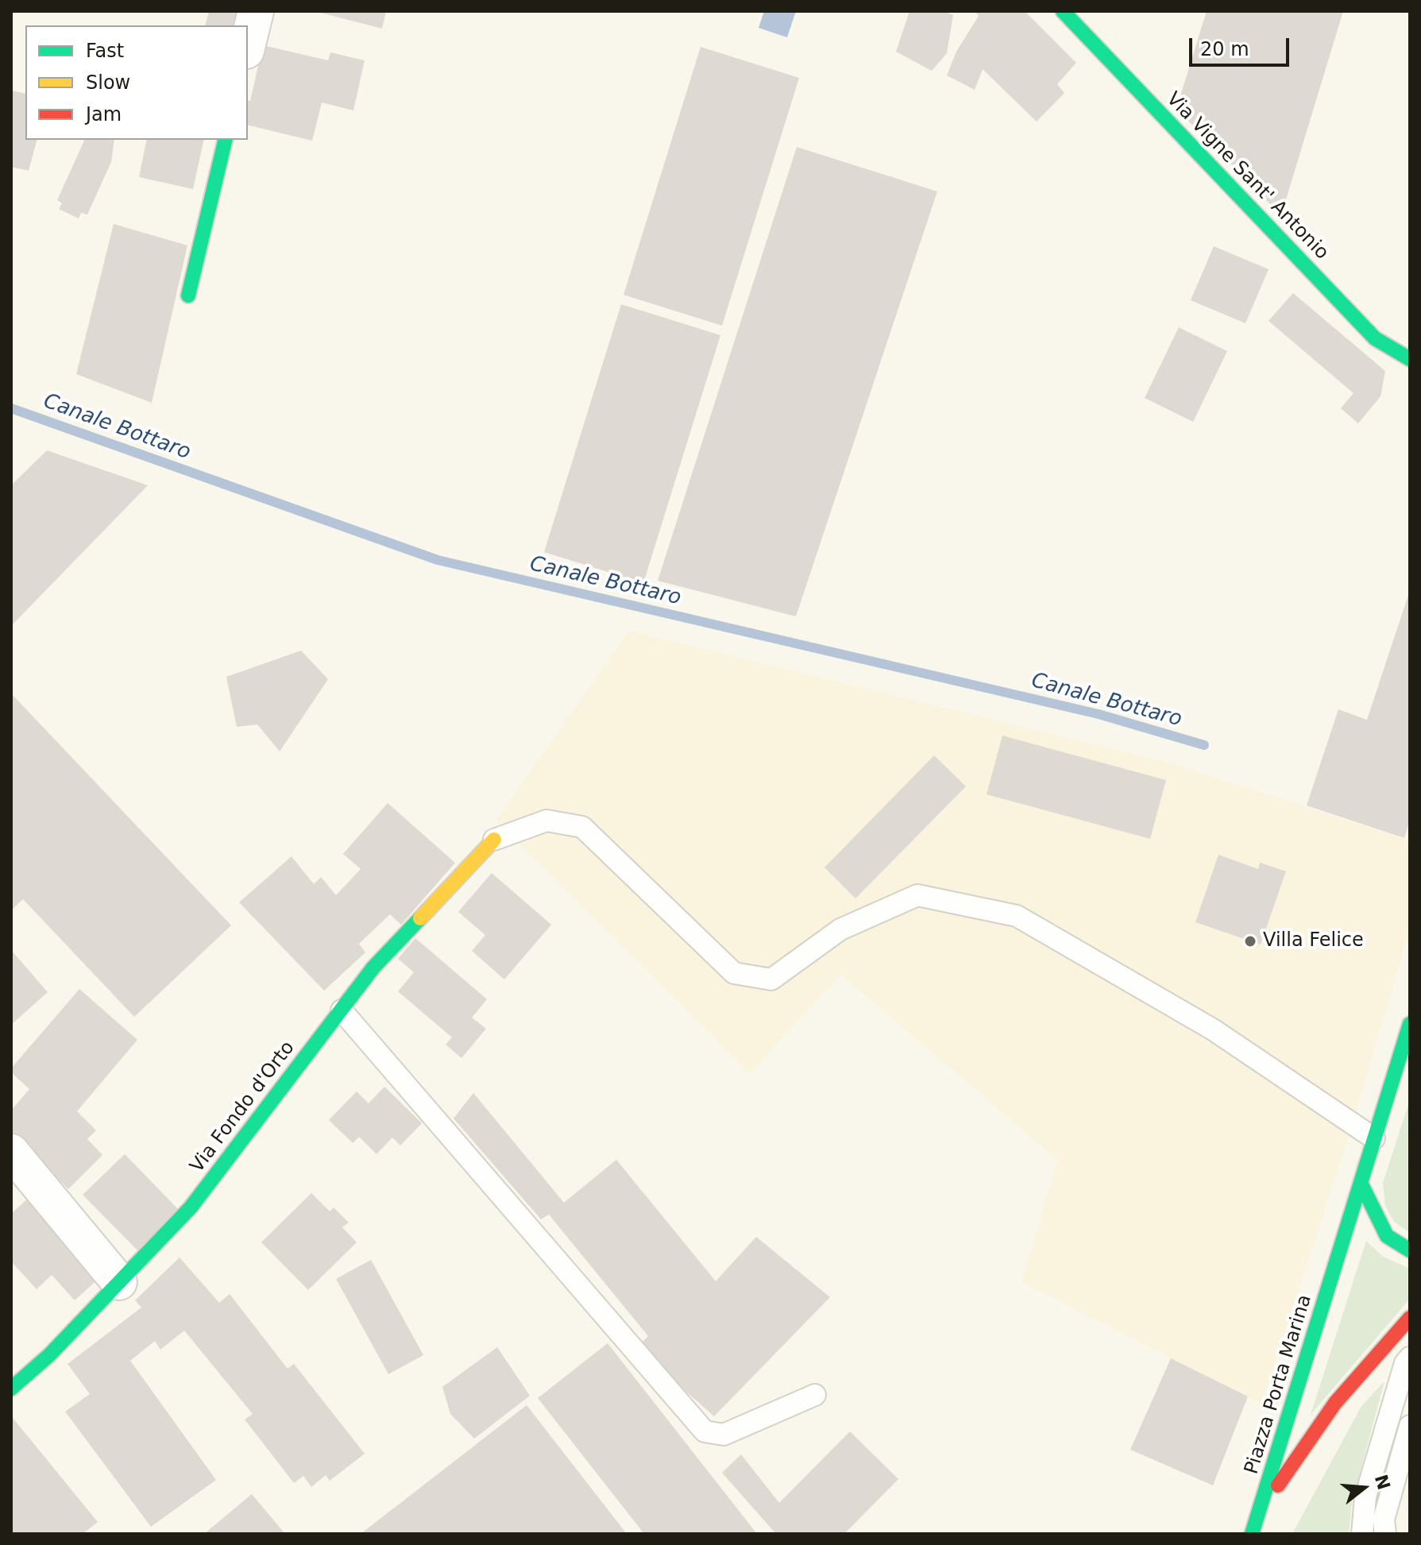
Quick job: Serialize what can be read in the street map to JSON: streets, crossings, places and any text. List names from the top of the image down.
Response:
{
  "streets": {
    "street": ["Via Vigne Sant' Antonio", "Via Fondo d'Orto", "Piazza Porta Marina"]
  },
  "water": ["Canale Bottaro"],
  "places": ["Villa Felice"],
  "legend": ["Fast", "Slow", "Jam"],
  "scale_bar": "20 m",
  "north": "right"
}
